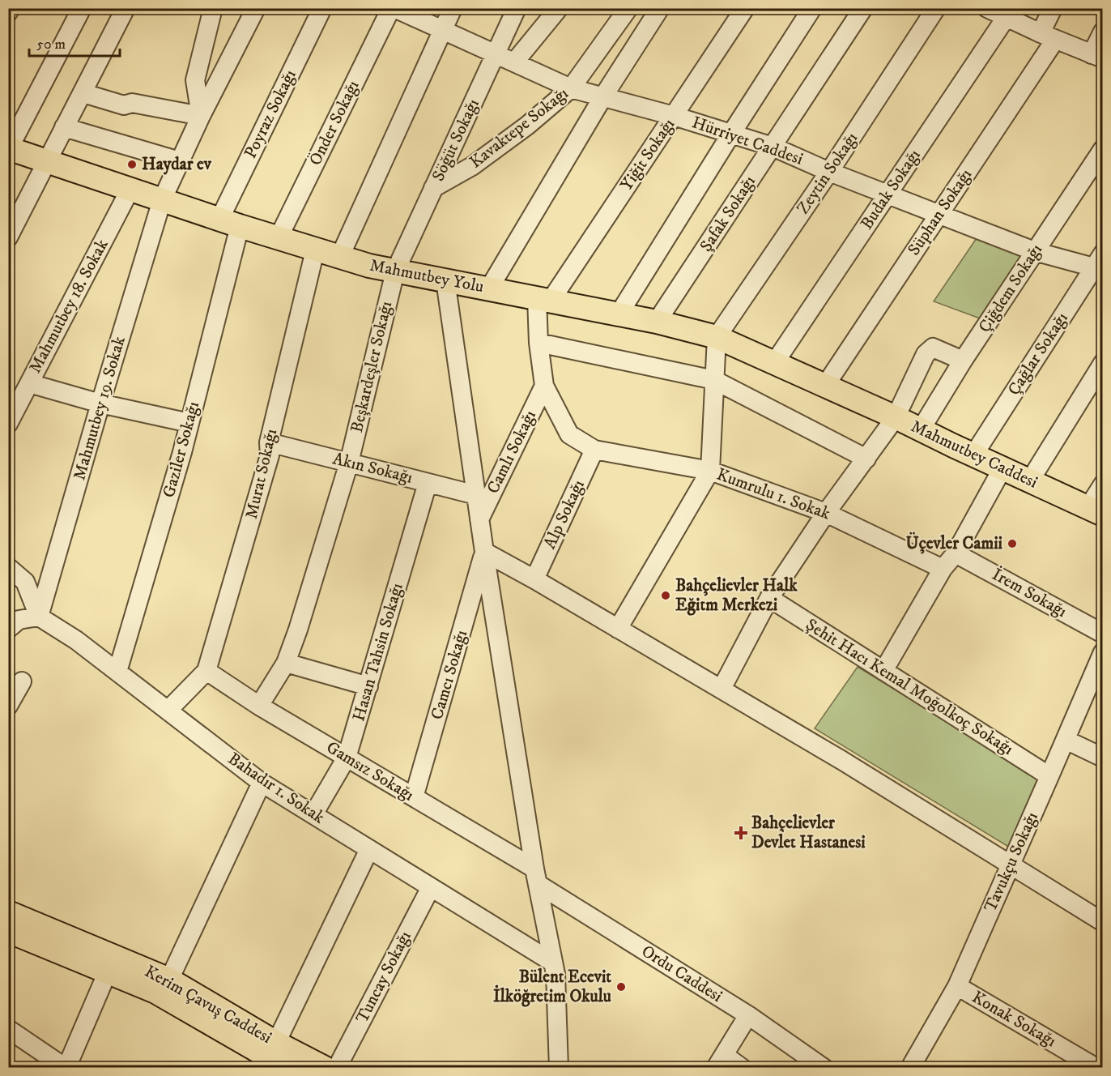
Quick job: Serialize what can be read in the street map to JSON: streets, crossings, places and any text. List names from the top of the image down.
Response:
{
  "streets": {
    "main road": ["Mahmutbey Yolu", "Mahmutbey Caddesi", "Kerim Çavuş Caddesi"],
    "street": [
      "Poyraz Sokağı",
      "Önder Sokağı",
      "Kavaktepe Sokağı",
      "Söğüt Sokağı",
      "Hürriyet Caddesi",
      "Yiğit Sokağı",
      "Zeytin Sokağı",
      "Budak Sokağı",
      "Süphan Sokağı",
      "Şafak Sokağı",
      "Çiğdem Sokağı",
      "Mahmutbey 18. Sokak",
      "Çağlar Sokağı",
      "Beşkardeşler Sokağı",
      "Mahmutbey 19. Sokak",
      "Gaziler Sokağı",
      "Camlı Sokağı",
      "Akın Sokağı",
      "Murat Sokağı",
      "Kumrulu 1. Sokak",
      "Alp Sokağı",
      "İrem Sokağı",
      "Hasan Tahsin Sokağı",
      "Camcı Sokağı",
      "Şehit Hacı Kemal Moğolkoç Sokağı",
      "Gamsız Sokağı",
      "Bahadır 1. Sokak",
      "Tavukçu Sokağı",
      "Ordu Caddesi",
      "Tuncay Sokağı",
      "Konak Sokağı"
    ]
  },
  "crossings": [
    ["Poyraz Sokağı", "Mahmutbey Yolu"],
    ["Poyraz Sokağı", "Gaziler Sokağı"],
    ["Önder Sokağı", "Hürriyet Caddesi"],
    ["Önder Sokağı", "Mahmutbey Yolu"],
    ["Kavaktepe Sokağı", "Söğüt Sokağı"],
    ["Kavaktepe Sokağı", "Hürriyet Caddesi"],
    ["Söğüt Sokağı", "Hürriyet Caddesi"],
    ["Söğüt Sokağı", "Mahmutbey Yolu"],
    ["Söğüt Sokağı", "Beşkardeşler Sokağı"],
    ["Hürriyet Caddesi", "Yiğit Sokağı"],
    ["Hürriyet Caddesi", "Zeytin Sokağı"],
    ["Hürriyet Caddesi", "Budak Sokağı"],
    ["Hürriyet Caddesi", "Süphan Sokağı"],
    ["Hürriyet Caddesi", "Şafak Sokağı"],
    ["Hürriyet Caddesi", "Çiğdem Sokağı"],
    ["Hürriyet Caddesi", "Çağlar Sokağı"],
    ["Yiğit Sokağı", "Mahmutbey Yolu"],
    ["Zeytin Sokağı", "Mahmutbey Yolu"],
    ["Budak Sokağı", "Mahmutbey Yolu"],
    ["Süphan Sokağı", "Mahmutbey Yolu"],
    ["Şafak Sokağı", "Mahmutbey Yolu"],
    ["Mahmutbey Yolu", "Mahmutbey 18. Sokak"],
    ["Mahmutbey Yolu", "Beşkardeşler Sokağı"],
    ["Mahmutbey Yolu", "Mahmutbey 19. Sokak"],
    ["Mahmutbey Yolu", "Gaziler Sokağı"],
    ["Mahmutbey Yolu", "Mahmutbey Caddesi"],
    ["Mahmutbey Yolu", "Murat Sokağı"],
    ["Çiğdem Sokağı", "Mahmutbey Caddesi"],
    ["Çağlar Sokağı", "Mahmutbey Caddesi"],
    ["Beşkardeşler Sokağı", "Akın Sokağı"],
    ["Beşkardeşler Sokağı", "Gamsız Sokağı"],
    ["Mahmutbey 19. Sokak", "Bahadır 1. Sokak"],
    ["Gaziler Sokağı", "Bahadır 1. Sokak"],
    ["Akın Sokağı", "Murat Sokağı"],
    ["Akın Sokağı", "Hasan Tahsin Sokağı"],
    ["Murat Sokağı", "Gamsız Sokağı"],
    ["Murat Sokağı", "Bahadır 1. Sokak"],
    ["Kumrulu 1. Sokak", "Alp Sokağı"],
    ["Hasan Tahsin Sokağı", "Gamsız Sokağı"],
    ["Hasan Tahsin Sokağı", "Bahadır 1. Sokak"],
    ["Camcı Sokağı", "Gamsız Sokağı"],
    ["Şehit Hacı Kemal Moğolkoç Sokağı", "Tavukçu Sokağı"],
    ["Gamsız Sokağı", "Ordu Caddesi"],
    ["Bahadır 1. Sokak", "Tuncay Sokağı"],
    ["Tavukçu Sokağı", "Konak Sokağı"]
  ],
  "places": {
    "other": [
      "Haydar ev",
      "Üçevler Camii",
      "Bahçelievler Halk Eğitm Merkezi",
      "Bülent Ecevit İlköğretim Okulu"
    ],
    "health": ["Bahçelievler Devlet Hastanesi"]
  },
  "scale_bar": "50 m"
}
